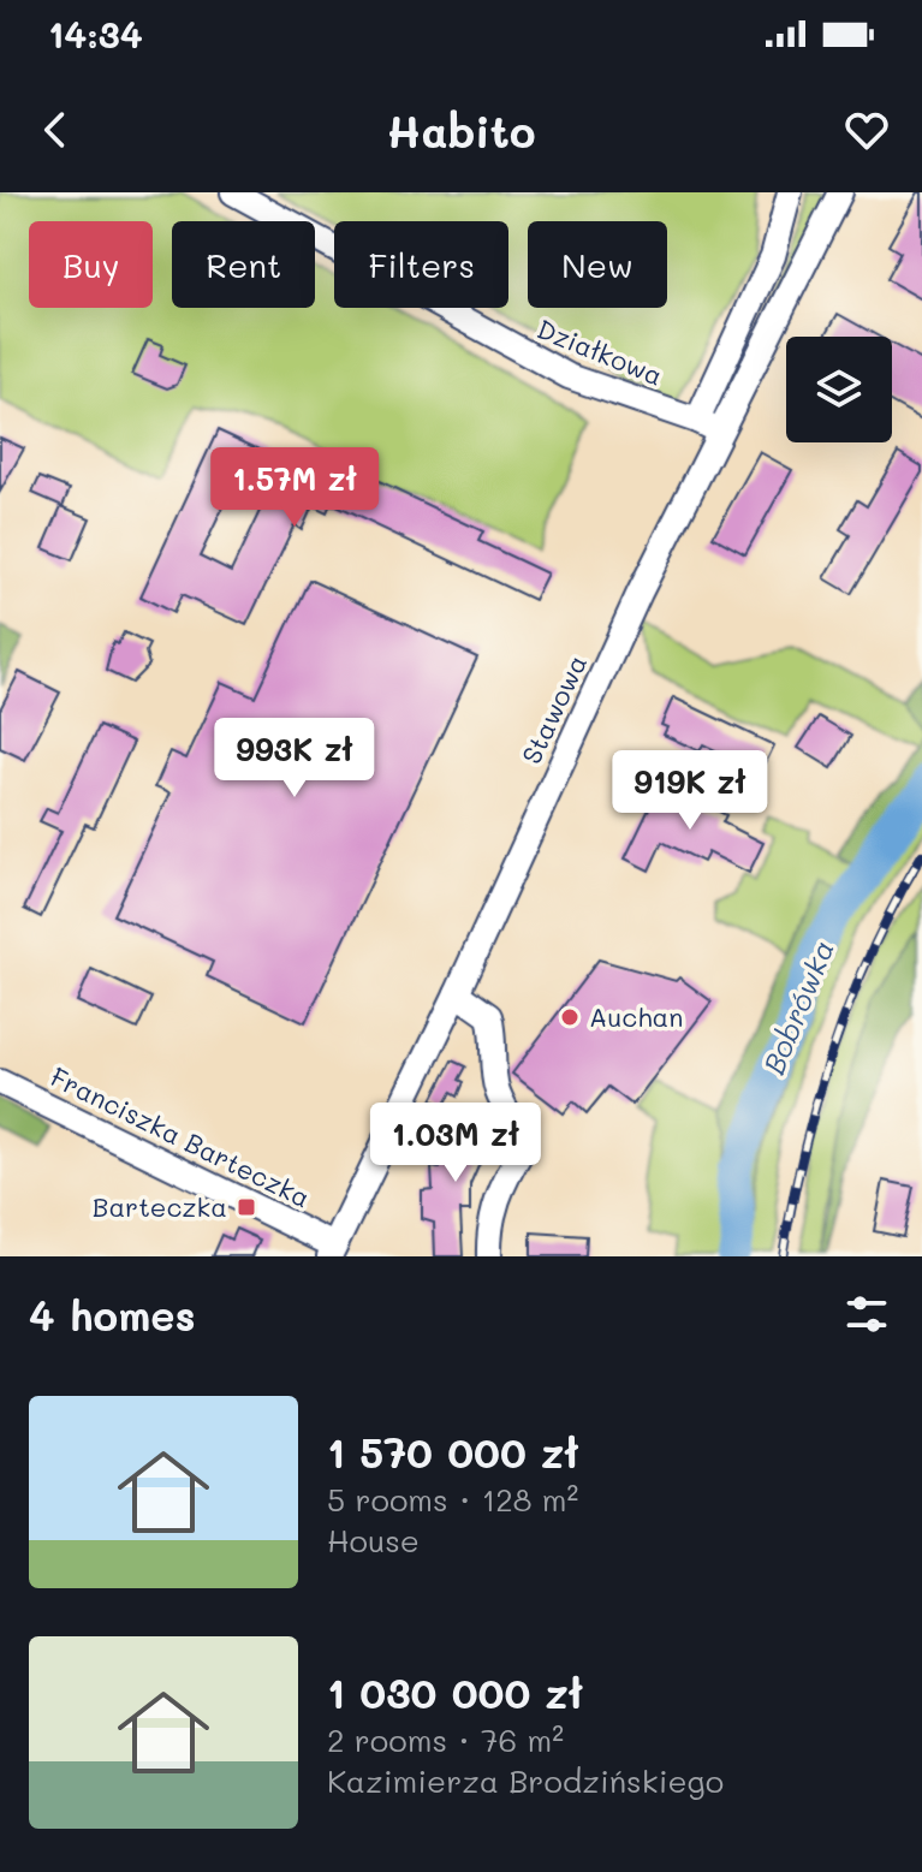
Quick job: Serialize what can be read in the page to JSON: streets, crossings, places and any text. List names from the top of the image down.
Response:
{
  "streets": {
    "street": ["Działkowa", "Stawowa", "Franciszka Barteczka"]
  },
  "crossings": [
    ["Działkowa", "Stawowa"],
    ["Stawowa", "Franciszka Barteczka"]
  ],
  "water": ["Bobrówka"],
  "places": {
    "other": ["Auchan"],
    "transit": ["Barteczka"]
  },
  "page": {
    "status": "14:34",
    "header": "Habito",
    "chip": [
      "Buy",
      "Rent",
      "Filters",
      "New"
    ],
    "price": [
      "1.57M zł",
      "993K zł",
      "919K zł",
      "1.03M zł"
    ],
    "heading": "4 homes",
    "list": [
      {
        "name": "1 570 000 zł",
        "note": "5 rooms · 128 m² · House"
      },
      {
        "name": "1 030 000 zł",
        "note": "2 rooms · 76 m² · Kazimierza Brodzińskiego"
      }
    ]
  }
}
